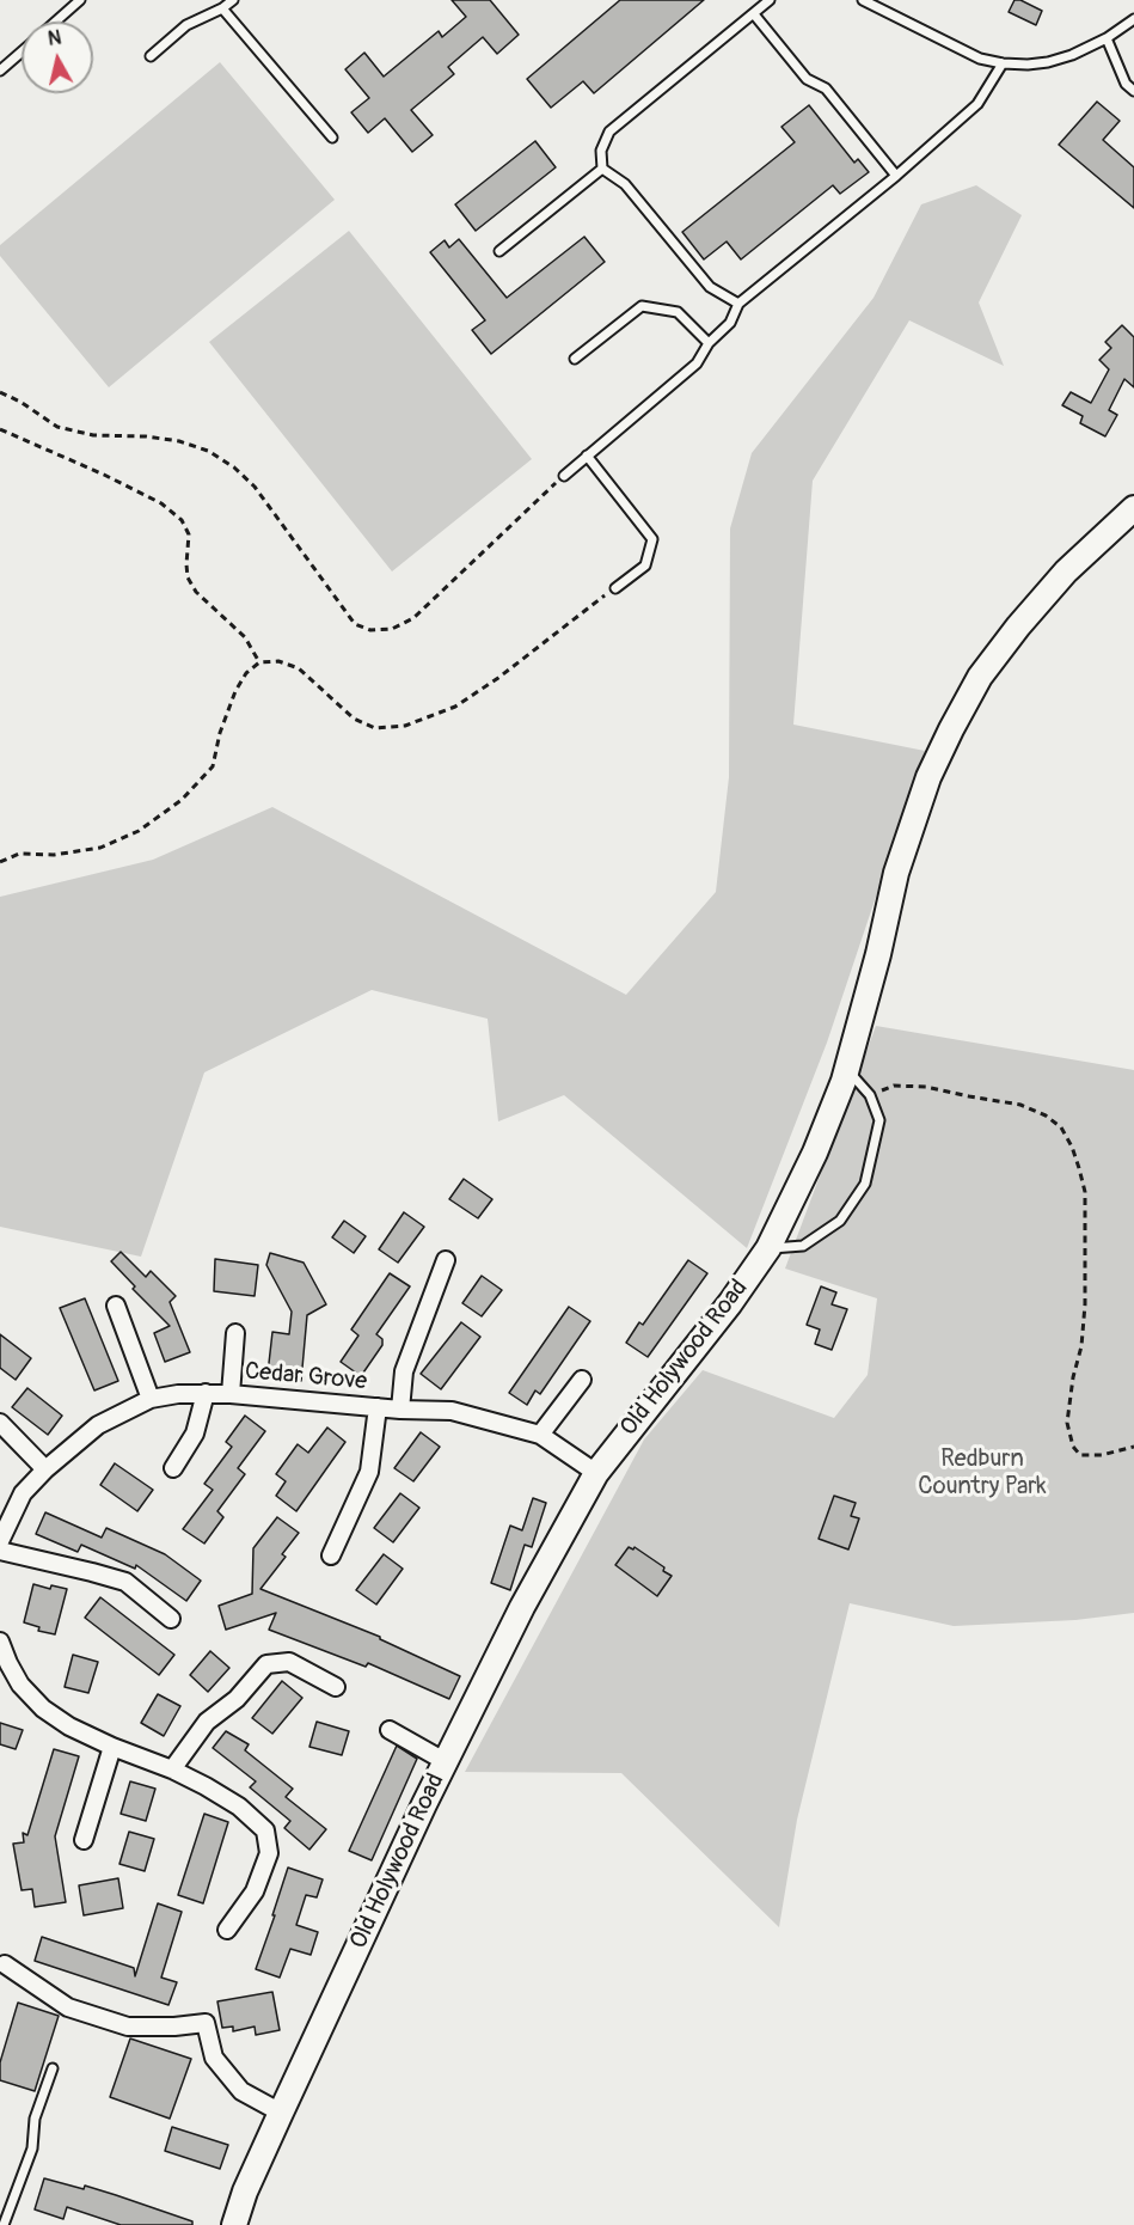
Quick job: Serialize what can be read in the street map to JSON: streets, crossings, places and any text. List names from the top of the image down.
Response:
{
  "streets": {
    "street": ["Old Holywood Road", "Cedar Grove"]
  },
  "crossings": [
    ["Old Holywood Road", "Cedar Grove"]
  ],
  "parks": ["Redburn Country Park"],
  "north": "top"
}
